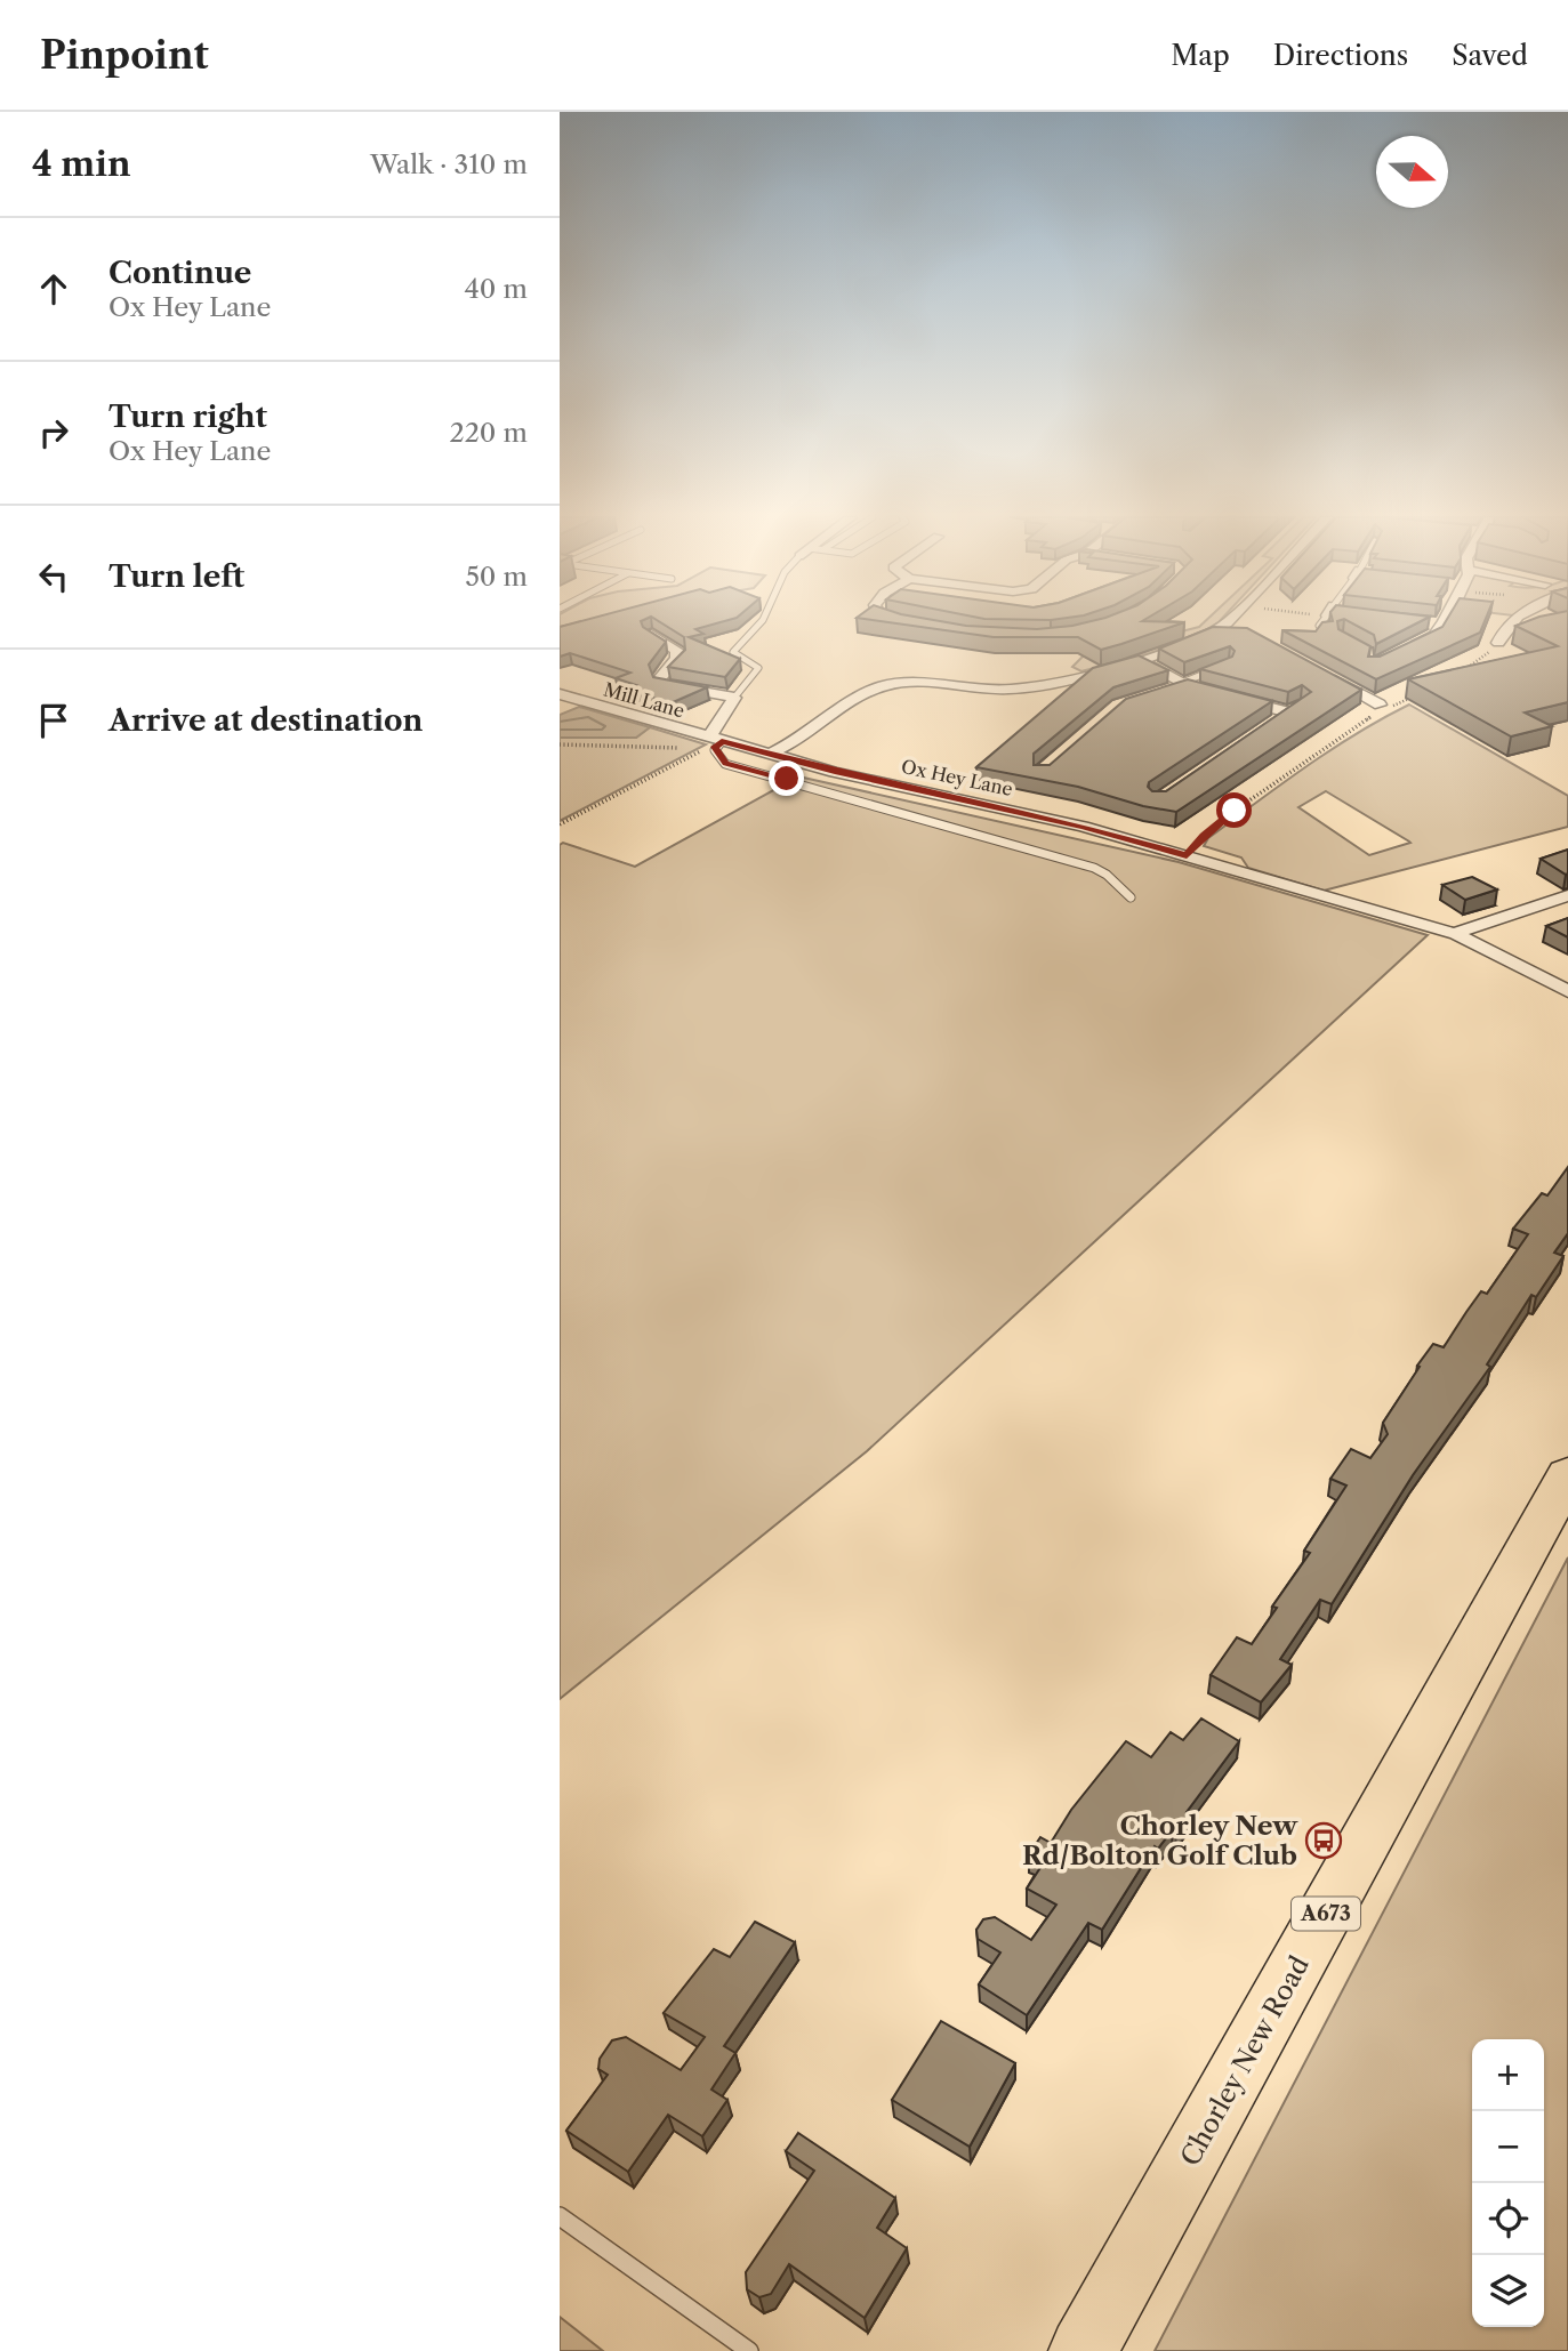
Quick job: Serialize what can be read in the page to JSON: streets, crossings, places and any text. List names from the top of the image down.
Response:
{
  "streets": {
    "highway": ["A673", "Chorley New Road"],
    "street": ["Mill Lane", "Ox Hey Lane"]
  },
  "crossings": [
    ["Mill Lane", "Ox Hey Lane"]
  ],
  "places": {
    "bus stop": ["Chorley New Rd/Bolton Golf Club"]
  },
  "north": "right",
  "page": {
    "header": "Pinpoint",
    "nav": ["Map", "Directions", "Saved"],
    "heading": ["4 min", "Walk · 310 m"],
    "list": [
      ["Continue", "Ox Hey Lane", "40 m"],
      ["Turn right", "Ox Hey Lane", "220 m"],
      ["Turn left", "50 m"],
      "Arrive at destination"
    ],
    "map_buttons": ["+", "−"]
  }
}
